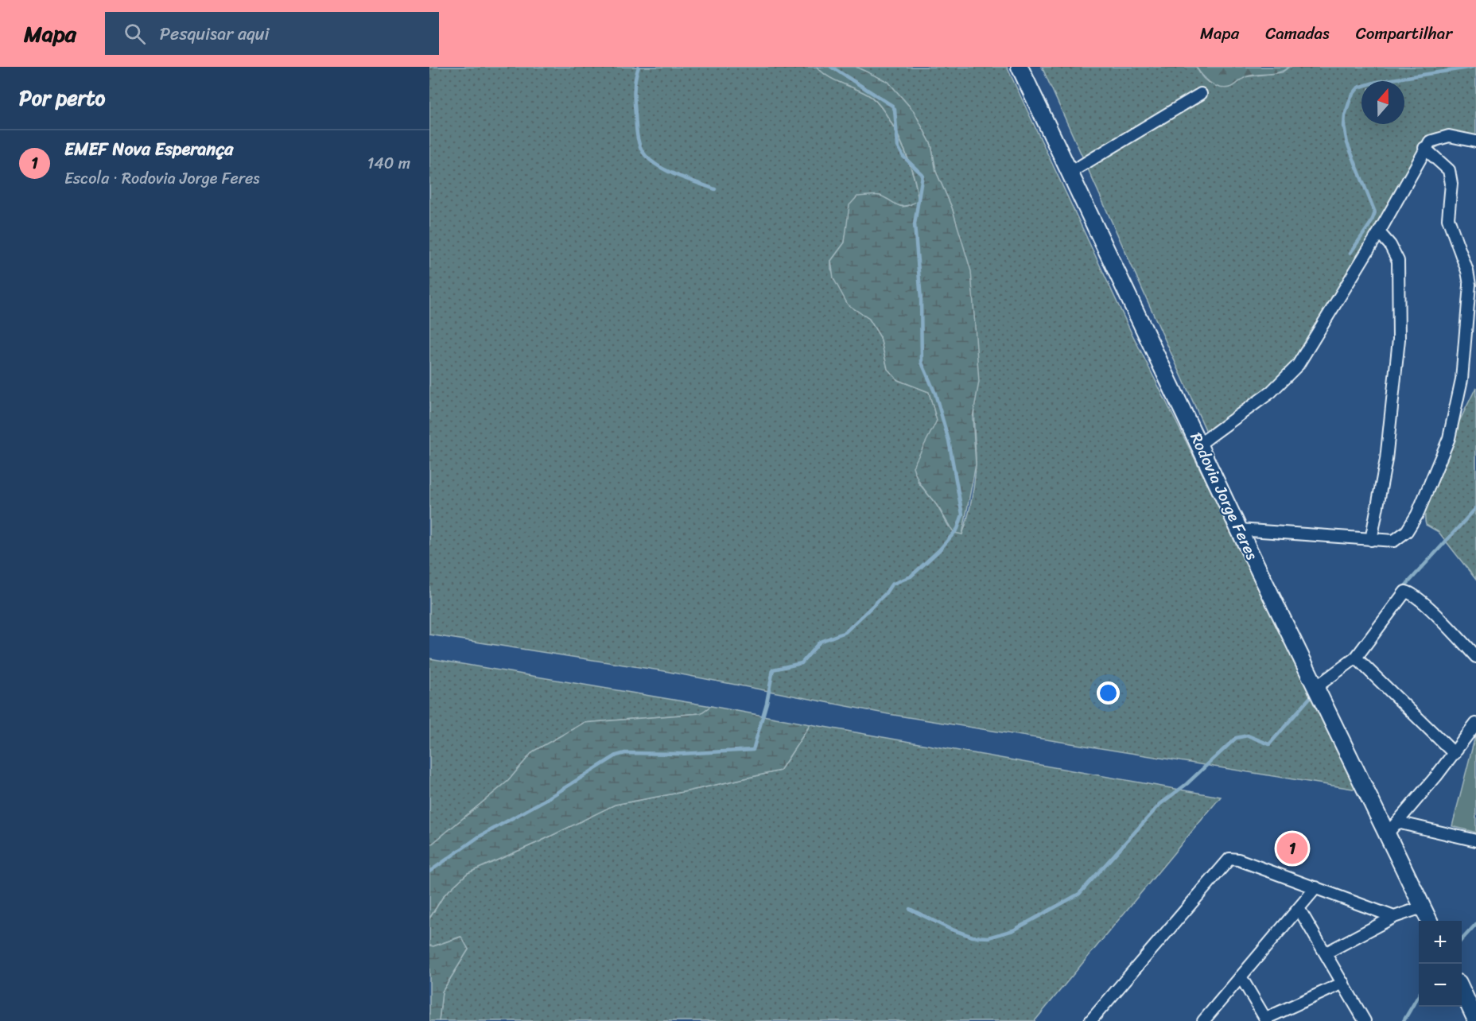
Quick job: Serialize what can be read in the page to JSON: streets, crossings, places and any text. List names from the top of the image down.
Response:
{
  "streets": {
    "main road": ["Rodovia Jorge Feres"]
  },
  "north": "top",
  "page": {
    "header": "Mapa",
    "search": "Pesquisar aqui",
    "nav": ["Mapa", "Camadas", "Compartilhar"],
    "heading": "Por perto",
    "list": [
      {
        "mark": "1",
        "name": "EMEF Nova Esperança",
        "note": "Escola · Rodovia Jorge Feres",
        "value": "140 m"
      }
    ],
    "pins": "1",
    "map_buttons": ["+", "−"]
  }
}
